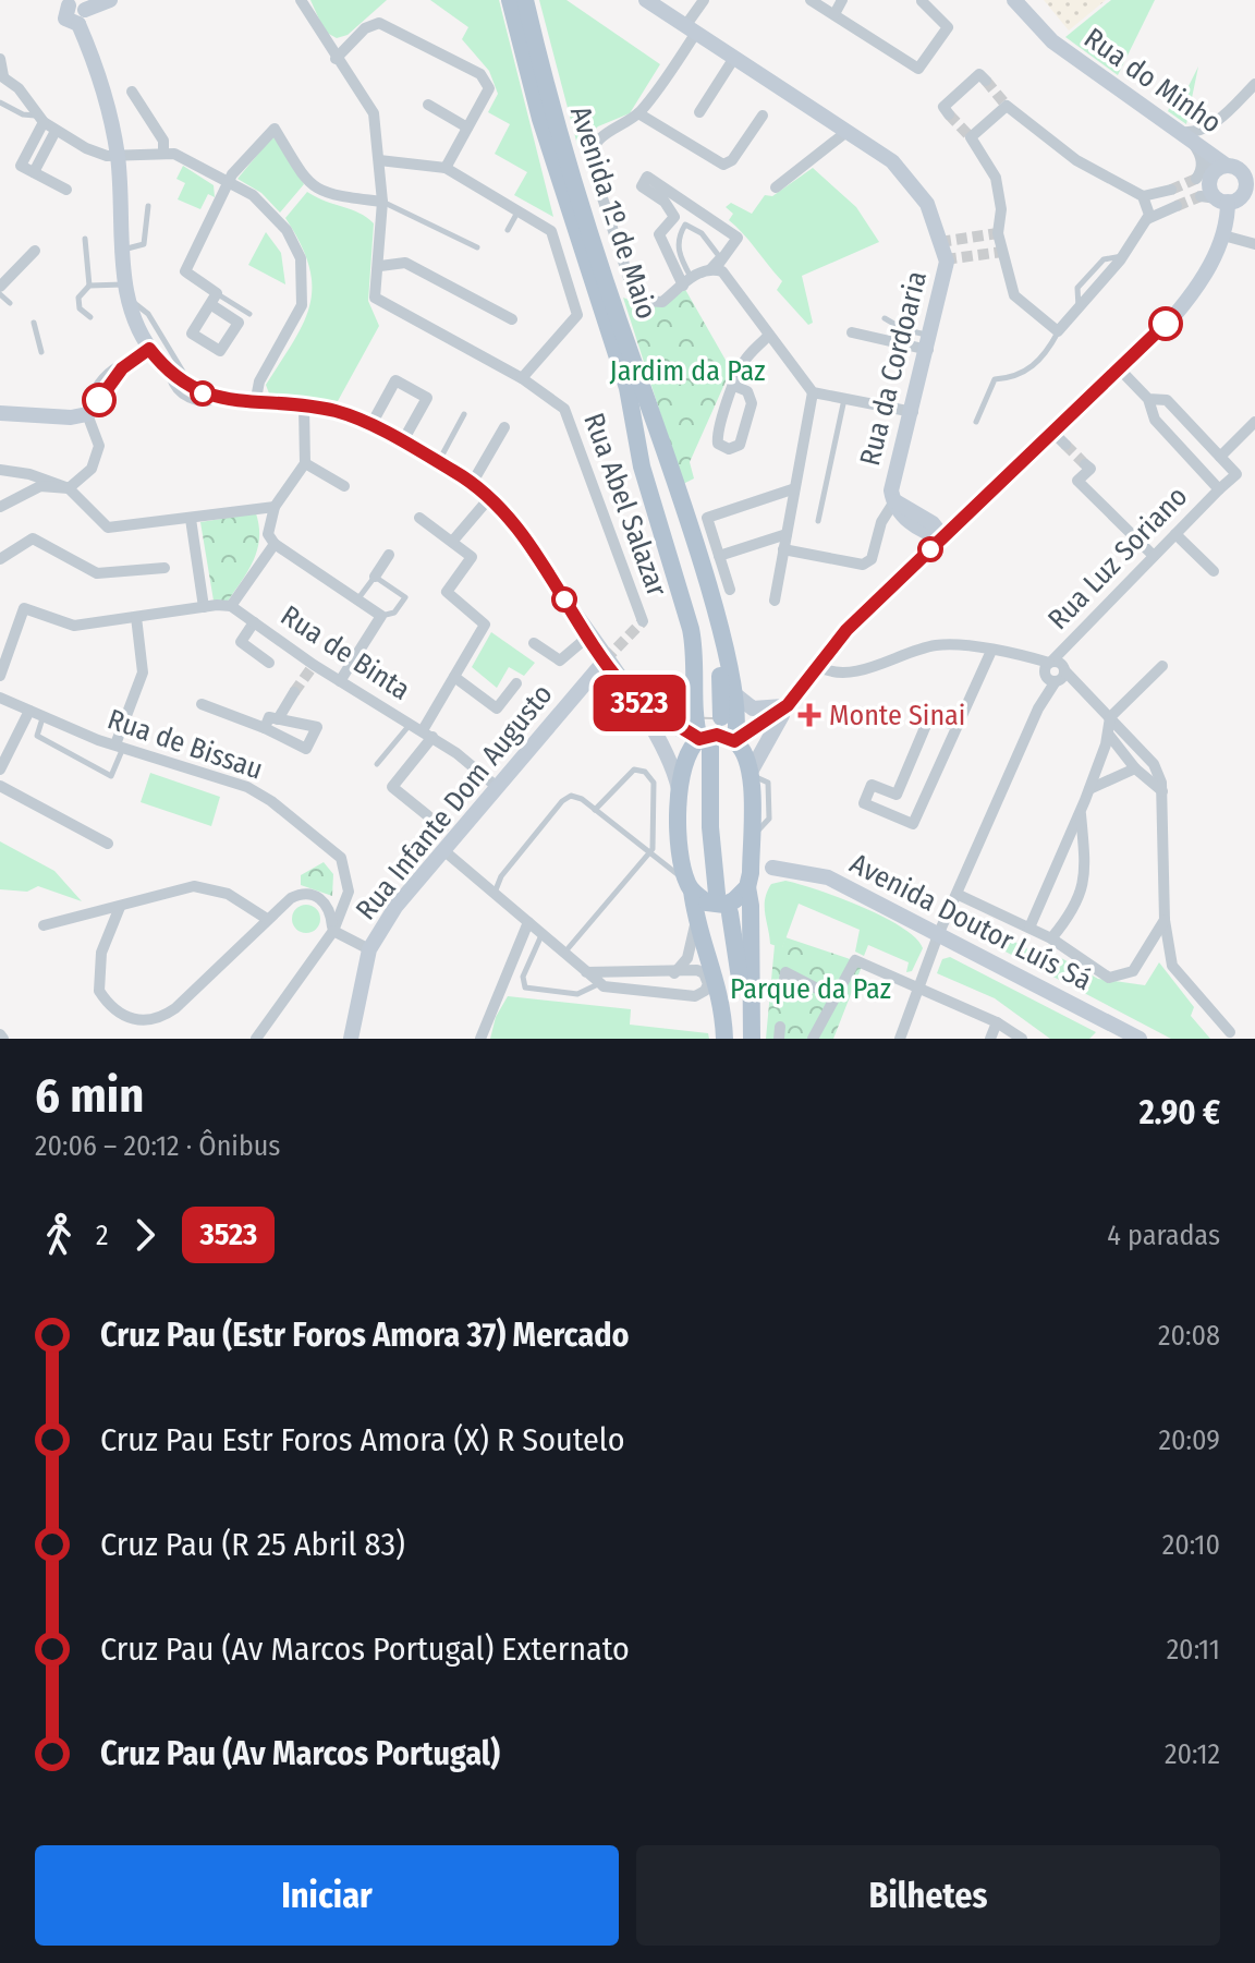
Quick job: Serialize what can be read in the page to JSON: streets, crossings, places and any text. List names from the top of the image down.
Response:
{
  "streets": {
    "main road": [
      "Rua do Minho",
      "Avenida 1º de Maio",
      "Rua da Cordoaria",
      "Rua Infante Dom Augusto",
      "Avenida Doutor Luís Sá"
    ],
    "street": [
      "Rua Abel Salazar",
      "Rua Luz Soriano",
      "Rua de Binta",
      "Rua de Bissau"
    ]
  },
  "crossings": [
    ["Rua de Binta", "Rua Infante Dom Augusto"]
  ],
  "parks": ["Jardim da Paz", "Parque da Paz"],
  "places": {
    "health": ["Monte Sinai"]
  },
  "lines": ["bus line 3523"],
  "page": {
    "on_map": "3523",
    "heading": ["6 min", "20:06 – 20:12 · Ônibus", "2.90 €"],
    "legs": ["2", "3523", "4 paradas"],
    "list": [
      {
        "name": "Cruz Pau (Estr Foros Amora 37) Mercado",
        "value": "20:08"
      },
      {
        "name": "Cruz Pau Estr Foros Amora (X) R Soutelo",
        "value": "20:09"
      },
      {
        "name": "Cruz Pau (R 25 Abril 83)",
        "value": "20:10"
      },
      {
        "name": "Cruz Pau (Av Marcos Portugal) Externato",
        "value": "20:11"
      },
      {
        "name": "Cruz Pau (Av Marcos Portugal)",
        "value": "20:12"
      }
    ],
    "buttons": ["Iniciar", "Bilhetes"]
  }
}
